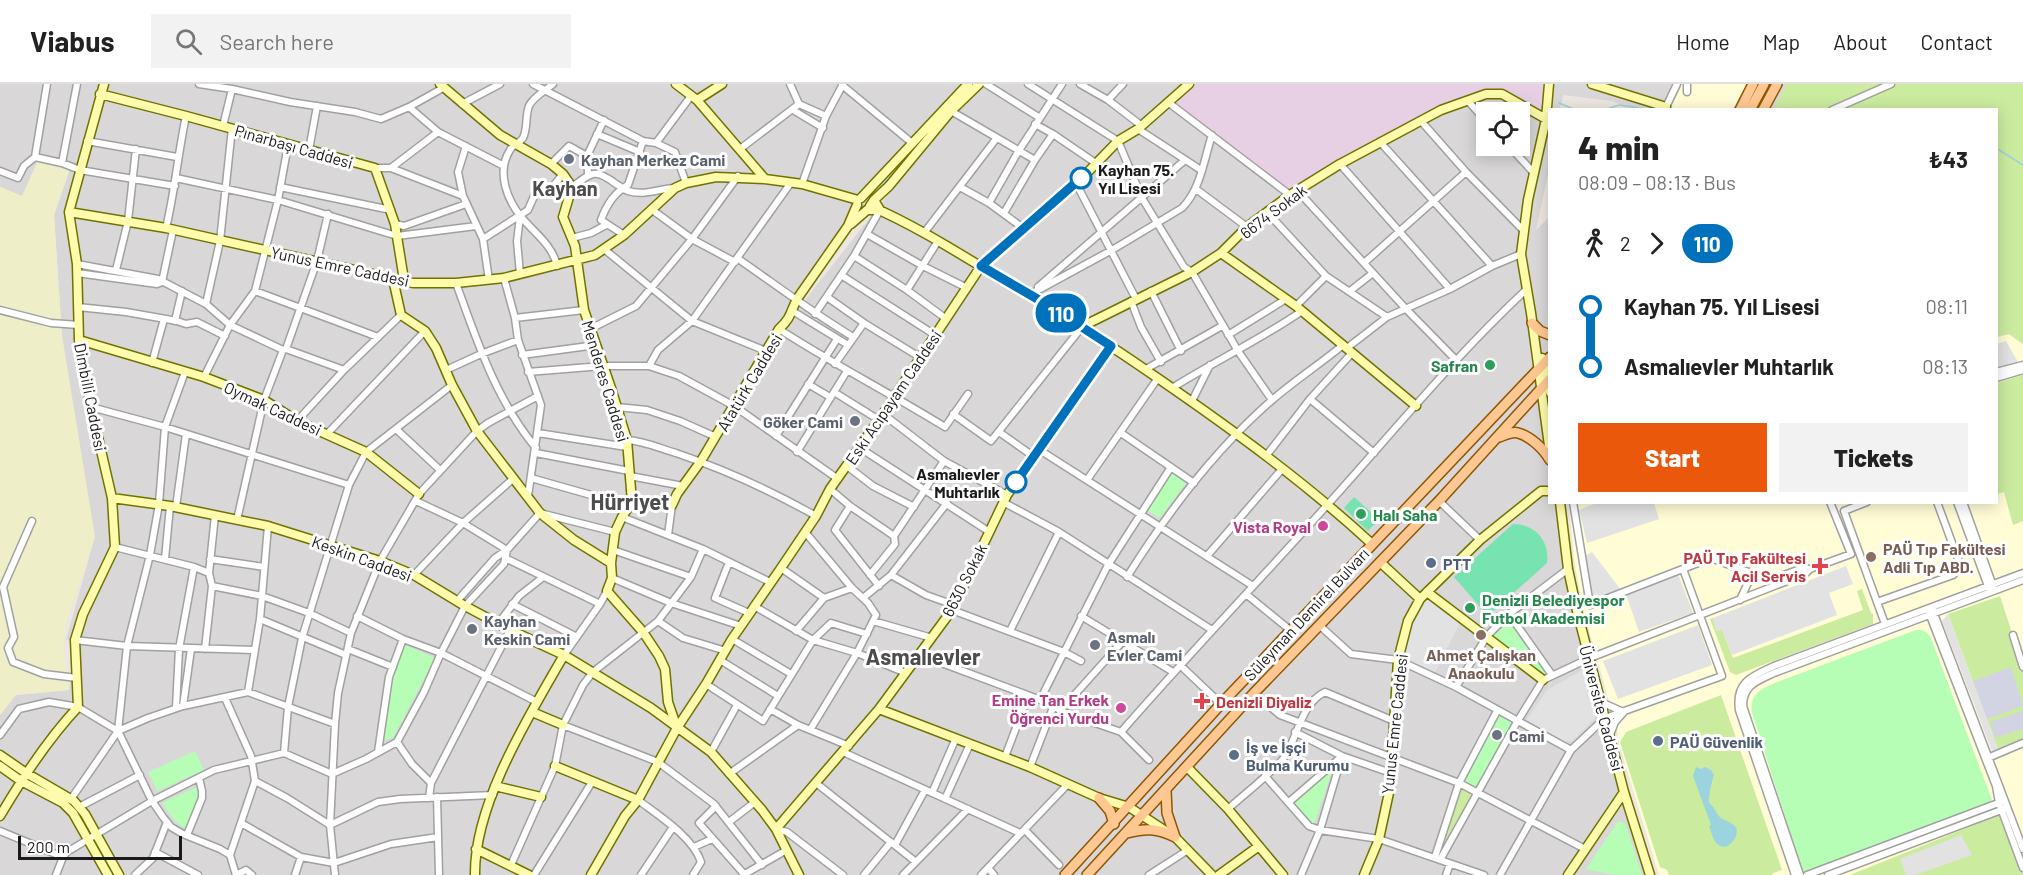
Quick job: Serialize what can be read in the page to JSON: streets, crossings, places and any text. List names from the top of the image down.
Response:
{
  "streets": {
    "main road": ["Süleyman Demirel Bulvarı"],
    "street": [
      "Pınarbaşı Caddesi",
      "6674 Sokak",
      "Yunus Emre Caddesi",
      "Menderes Caddesi",
      "Atatürk Caddesi",
      "Dimbilli Caddesi",
      "Eski Acıpayam Caddesi",
      "Oymak Caddesi",
      "Keskin Caddesi",
      "6630 Sokak",
      "Üniversite Caddesi"
    ]
  },
  "crossings": [
    ["Pınarbaşı Caddesi", "Yunus Emre Caddesi"],
    ["Pınarbaşı Caddesi", "Dimbilli Caddesi"],
    ["Yunus Emre Caddesi", "Menderes Caddesi"],
    ["Yunus Emre Caddesi", "Dimbilli Caddesi"],
    ["Dimbilli Caddesi", "Oymak Caddesi"],
    ["Dimbilli Caddesi", "Keskin Caddesi"],
    ["Eski Acıpayam Caddesi", "Keskin Caddesi"],
    ["Keskin Caddesi", "6630 Sokak"]
  ],
  "districts": ["Kayhan", "Hürriyet", "Asmalıevler"],
  "places": {
    "other": [
      "Kayhan Merkez Cami",
      "Kayhan 75. Yıl Lisesi",
      "Safran",
      "Göker Cami",
      "Asmalıevler Muhtarlık",
      "Halı Saha",
      "Vista Royal",
      "PAÜ Tıp Fakültesi Adli Tıp ABD.",
      "PTT",
      "Denizli Belediyespor Futbol Akademisi",
      "Kayhan Keskin Cami",
      "Ahmet Çalışkan Anaokulu",
      "Asmalı Evler Cami",
      "Emine Tan Erkek Öğrenci Yurdu",
      "Cami",
      "PAÜ Güvenlik",
      "İş ve İşçi Bulma Kurumu"
    ],
    "health": ["PAÜ Tıp Fakültesi Acil Servis", "Denizli Diyaliz"]
  },
  "lines": ["bus line 110"],
  "scale_bar": "200 m",
  "page": {
    "header": "Viabus",
    "search": "Search here",
    "nav": [
      "Home",
      "Map",
      "About",
      "Contact"
    ],
    "on_map": "110",
    "heading": ["4 min", "08:09 – 08:13 · Bus", "₺43"],
    "legs": ["2", "110"],
    "list": [
      {
        "name": "Kayhan 75. Yıl Lisesi",
        "value": "08:11"
      },
      {
        "name": "Asmalıevler Muhtarlık",
        "value": "08:13"
      }
    ],
    "buttons": ["Start", "Tickets"],
    "scale": "200 m"
  }
}
